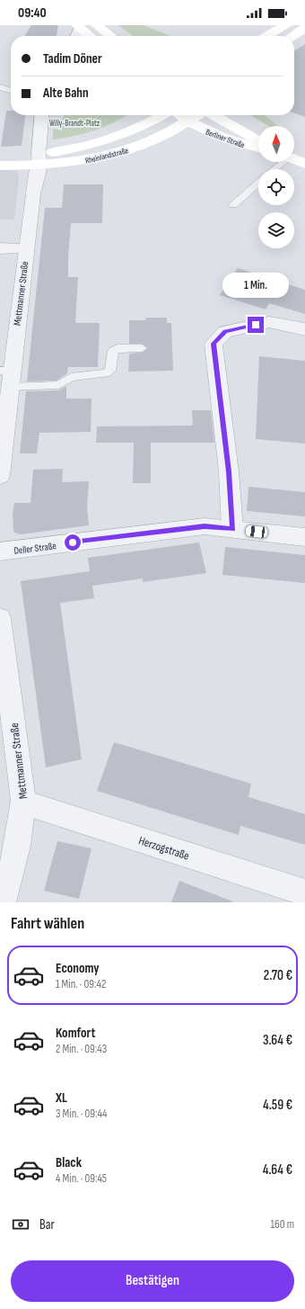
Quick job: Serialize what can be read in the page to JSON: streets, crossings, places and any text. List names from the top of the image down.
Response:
{
  "streets": {
    "main road": ["Berliner Straße", "Rheinlandstraße"],
    "street": ["Mettmanner Straße", "Deller Straße", "Herzogstraße"]
  },
  "crossings": [
    ["Berliner Straße", "Rheinlandstraße"],
    ["Rheinlandstraße", "Mettmanner Straße"],
    ["Mettmanner Straße", "Herzogstraße"]
  ],
  "parks": ["Willy-Brandt-Platz"],
  "north": "top",
  "page": {
    "status": "09:40",
    "banner": ["Tadim Döner", "Alte Bahn"],
    "bubble": "1 Min.",
    "heading": "Fahrt wählen",
    "list": [
      {
        "name": "Economy",
        "note": "1 Min. · 09:42",
        "value": "2.70 €"
      },
      {
        "name": "Komfort",
        "note": "2 Min. · 09:43",
        "value": "3.64 €"
      },
      {
        "name": "XL",
        "note": "3 Min. · 09:44",
        "value": "4.59 €"
      },
      {
        "name": "Black",
        "note": "4 Min. · 09:45",
        "value": "4.64 €"
      }
    ],
    "pay": ["Bar", "160 m"],
    "buttons": "Bestätigen"
  }
}
